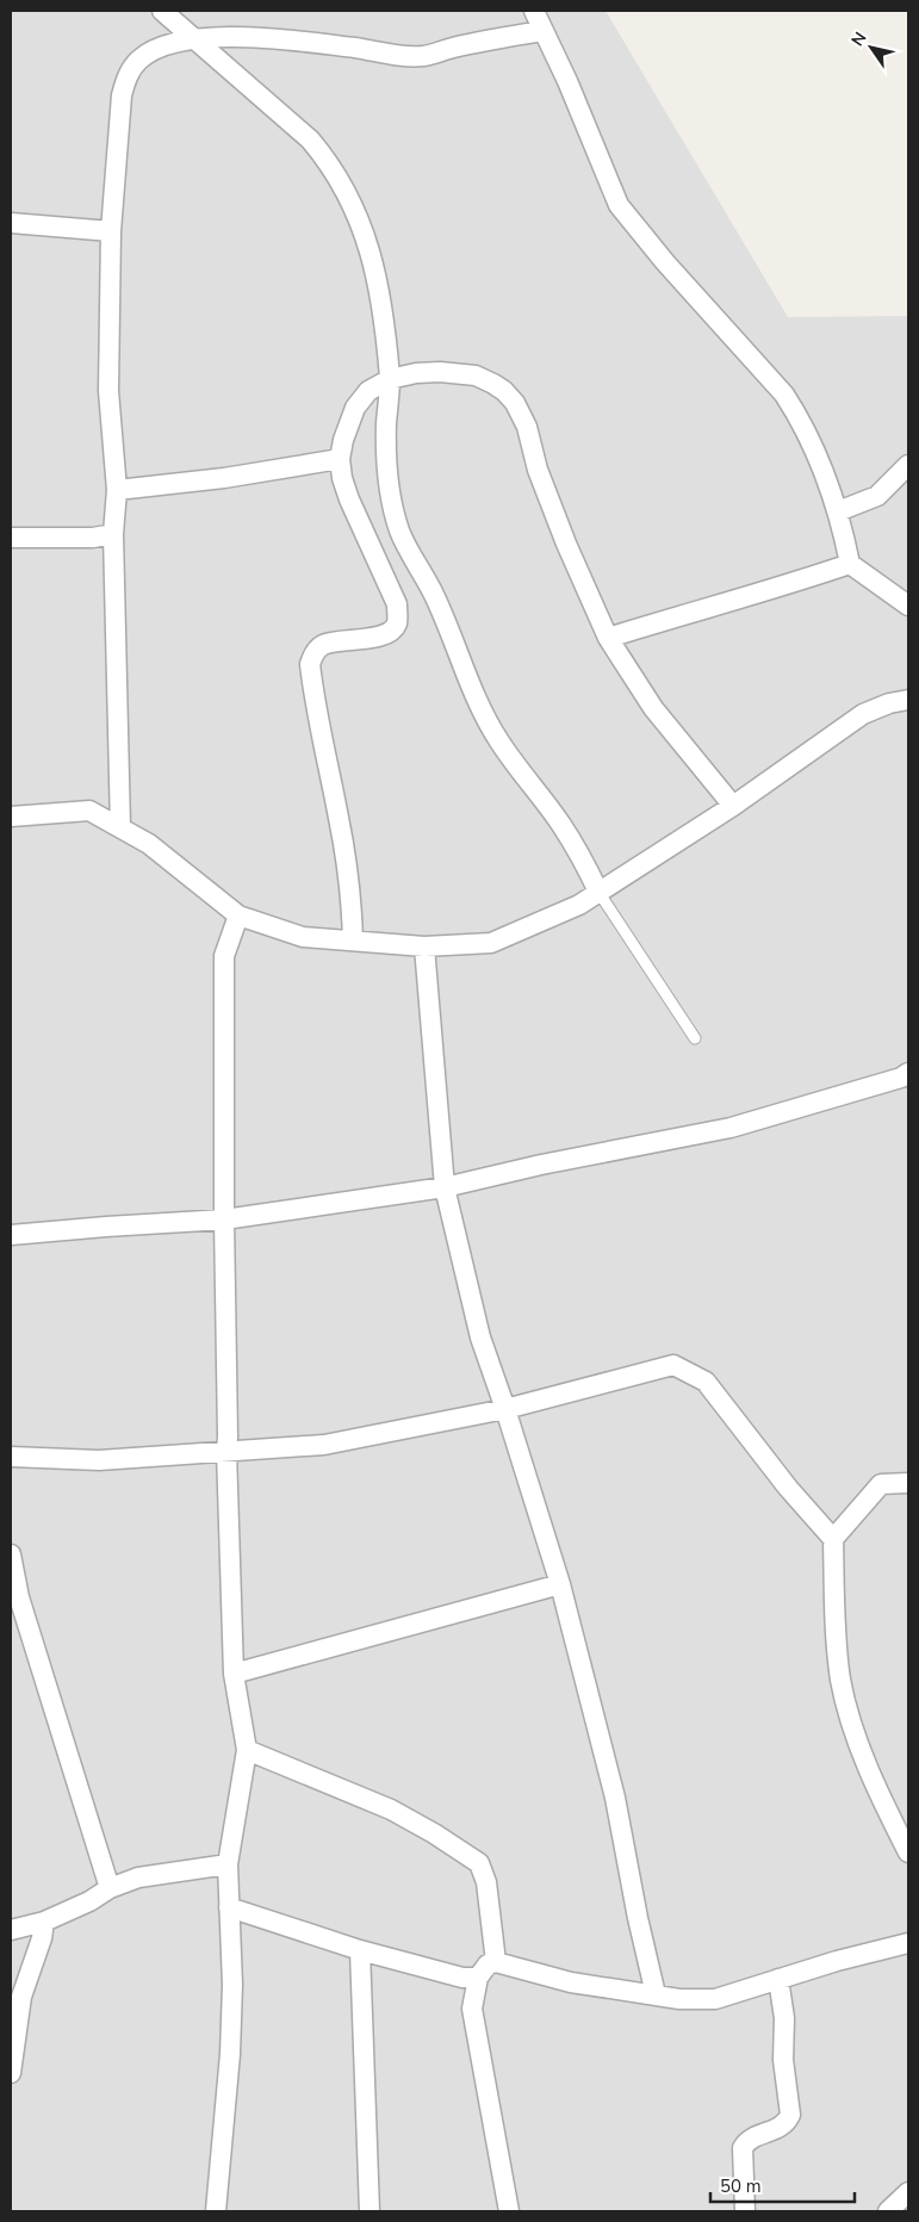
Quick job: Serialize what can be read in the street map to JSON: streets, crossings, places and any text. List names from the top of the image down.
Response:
{
  "scale_bar": "50 m",
  "north": "top left"
}
